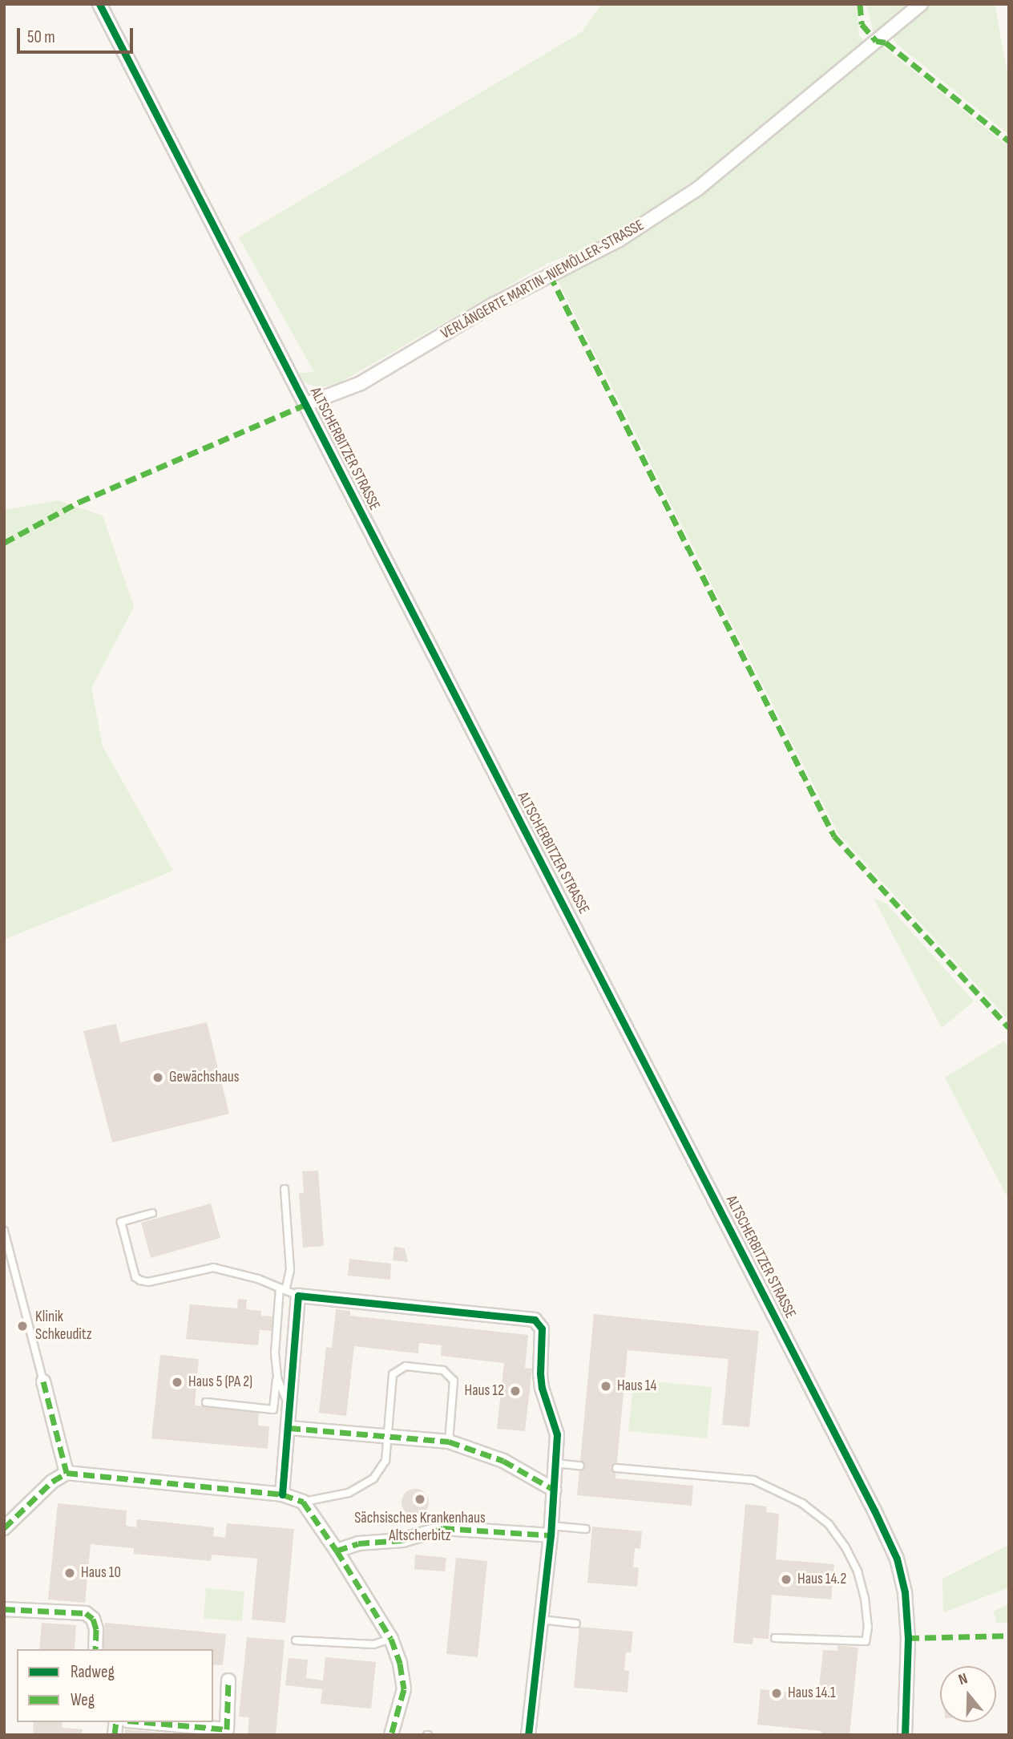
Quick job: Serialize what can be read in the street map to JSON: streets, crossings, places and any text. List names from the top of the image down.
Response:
{
  "streets": {
    "street": ["VERLÄNGERTE MARTIN-NIEMÖLLER-STRASSE", "ALTSCHERBITZER STRASSE"]
  },
  "crossings": [
    ["VERLÄNGERTE MARTIN-NIEMÖLLER-STRASSE", "ALTSCHERBITZER STRASSE"]
  ],
  "places": [
    "Gewächshaus",
    "Klinik Schkeuditz",
    "Haus 5 (PA 2)",
    "Haus 14",
    "Haus 12",
    "Sächsisches Krankenhaus Altscherbitz",
    "Haus 10",
    "Haus 14.2",
    "Haus 14.1"
  ],
  "legend": ["Radweg", "Weg"],
  "scale_bar": "50 m",
  "north": "top"
}
